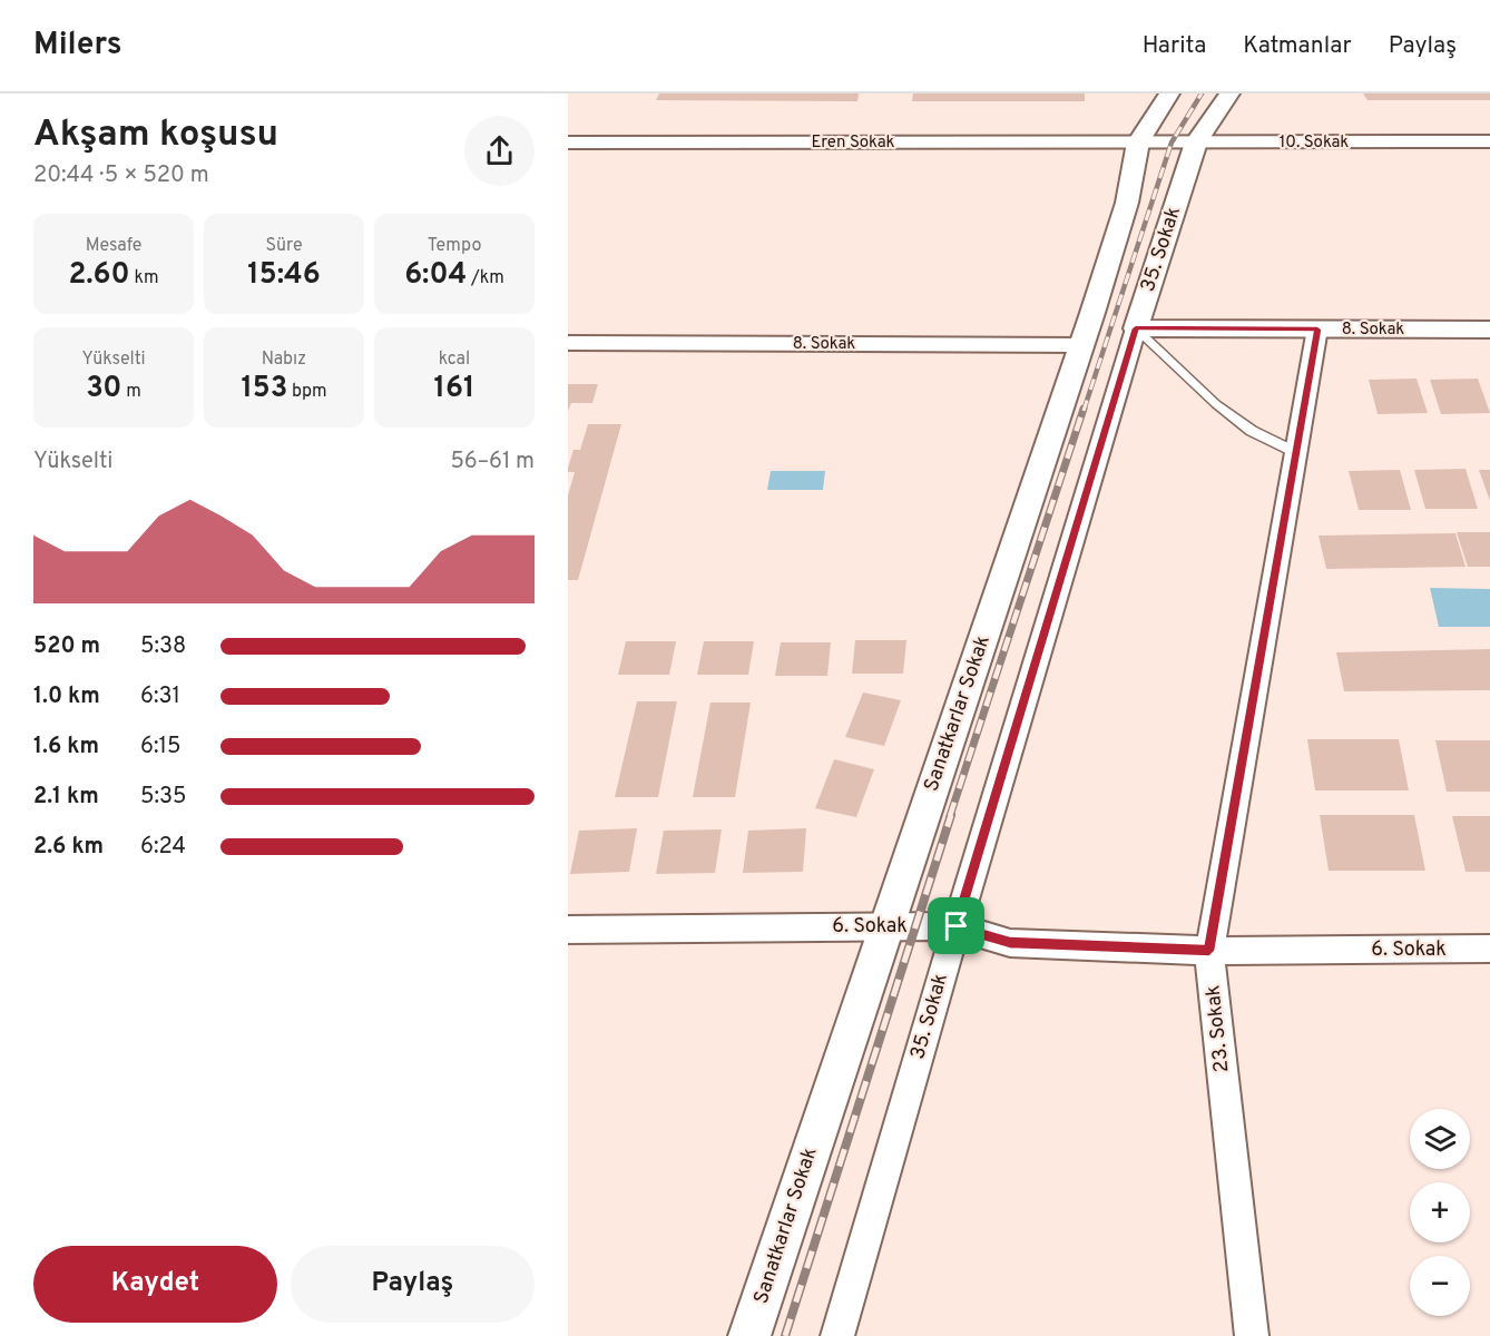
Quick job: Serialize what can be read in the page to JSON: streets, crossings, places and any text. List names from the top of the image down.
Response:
{
  "streets": {
    "street": [
      "Eren Sokak",
      "10. Sokak",
      "35. Sokak",
      "8. Sokak",
      "Sanatkarlar Sokak",
      "6. Sokak",
      "23. Sokak"
    ]
  },
  "crossings": [
    ["Eren Sokak", "10. Sokak"],
    ["Eren Sokak", "Sanatkarlar Sokak"],
    ["10. Sokak", "35. Sokak"],
    ["10. Sokak", "Sanatkarlar Sokak"],
    ["35. Sokak", "8. Sokak"],
    ["35. Sokak", "6. Sokak"],
    ["8. Sokak", "Sanatkarlar Sokak"],
    ["8. Sokak", "23. Sokak"],
    ["Sanatkarlar Sokak", "6. Sokak"],
    ["6. Sokak", "23. Sokak"]
  ],
  "page": {
    "header": "Milers",
    "nav": ["Harita", "Katmanlar", "Paylaş"],
    "heading": ["Akşam koşusu", "20:44 · 5 × 520 m"],
    "stats": [
      ["Mesafe", "2.60 km"],
      ["Süre", "15:46"],
      ["Tempo", "6:04 /km"],
      ["Yükselti", "30 m"],
      ["Nabız", "153 bpm"],
      ["kcal", "161"]
    ],
    "chart": ["Yükselti", "56–61 m"],
    "list": [
      {
        "name": "520 m",
        "note": "5:38"
      },
      {
        "name": "1.0 km",
        "note": "6:31"
      },
      {
        "name": "1.6 km",
        "note": "6:15"
      },
      {
        "name": "2.1 km",
        "note": "5:35"
      },
      {
        "name": "2.6 km",
        "note": "6:24"
      }
    ],
    "map_buttons": ["+", "−"],
    "buttons": ["Kaydet", "Paylaş"]
  }
}
